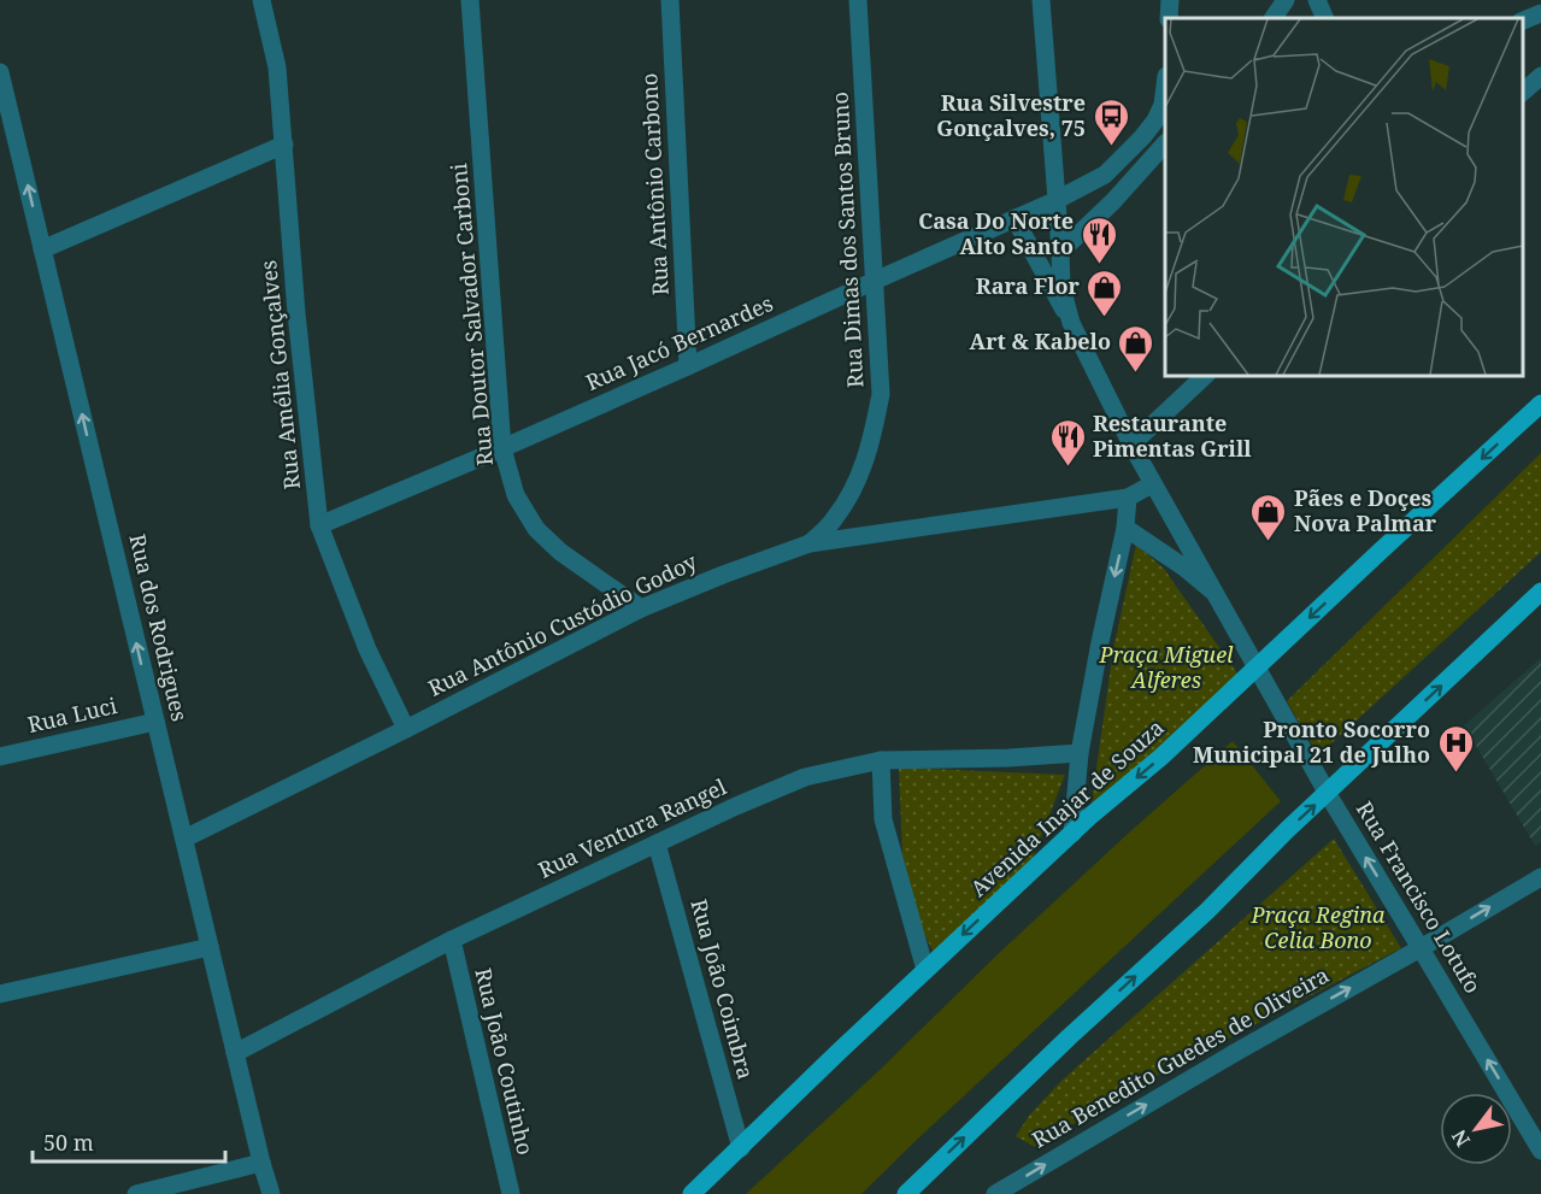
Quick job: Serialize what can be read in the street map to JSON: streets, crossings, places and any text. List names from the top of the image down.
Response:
{
  "streets": {
    "main road": ["Avenida Inajar de Souza"],
    "street": [
      "Rua Antônio Carbono",
      "Rua Dimas dos Santos Bruno",
      "Rua Doutor Salvador Carboni",
      "Rua Jacó Bernardes",
      "Rua Amélia Gonçalves",
      "Rua Antônio Custódio Godoy",
      "Rua dos Rodrigues",
      "Rua Luci",
      "Rua Ventura Rangel",
      "Rua Francisco Lotufo",
      "Rua João Coimbra",
      "Rua Benedito Guedes de Oliveira",
      "Rua João Coutinho"
    ]
  },
  "crossings": [
    ["Rua Antônio Carbono", "Rua Jacó Bernardes"],
    ["Rua Dimas dos Santos Bruno", "Rua Jacó Bernardes"],
    ["Rua Dimas dos Santos Bruno", "Rua Antônio Custódio Godoy"],
    ["Rua Doutor Salvador Carboni", "Rua Jacó Bernardes"],
    ["Rua Doutor Salvador Carboni", "Rua Antônio Custódio Godoy"],
    ["Rua Jacó Bernardes", "Rua Amélia Gonçalves"],
    ["Rua Amélia Gonçalves", "Rua Antônio Custódio Godoy"],
    ["Rua Antônio Custódio Godoy", "Rua dos Rodrigues"],
    ["Rua Antônio Custódio Godoy", "Rua Francisco Lotufo"],
    ["Rua dos Rodrigues", "Rua Luci"],
    ["Rua dos Rodrigues", "Rua Ventura Rangel"],
    ["Avenida Inajar de Souza", "Rua Francisco Lotufo"],
    ["Avenida Inajar de Souza", "Rua João Coimbra"],
    ["Rua Ventura Rangel", "Rua João Coimbra"],
    ["Rua Ventura Rangel", "Rua João Coutinho"],
    ["Rua Francisco Lotufo", "Rua Benedito Guedes de Oliveira"]
  ],
  "one_way": ["Rua dos Rodrigues", "Rua Francisco Lotufo", "Rua Benedito Guedes de Oliveira"],
  "parks": ["Praça Miguel Alferes", "Praça Regina Celia Bono"],
  "places": {
    "bus stop": ["Rua Silvestre Gonçalves, 75"],
    "restaurant": ["Casa Do Norte Alto Santo", "Restaurante Pimentas Grill"],
    "shop": ["Rara Flor", "Art & Kabelo", "Pães e Doçes Nova Palmar"],
    "hospital": ["Pronto Socorro Municipal 21 de Julho"]
  },
  "scale_bar": "50 m",
  "north": "bottom left"
}
